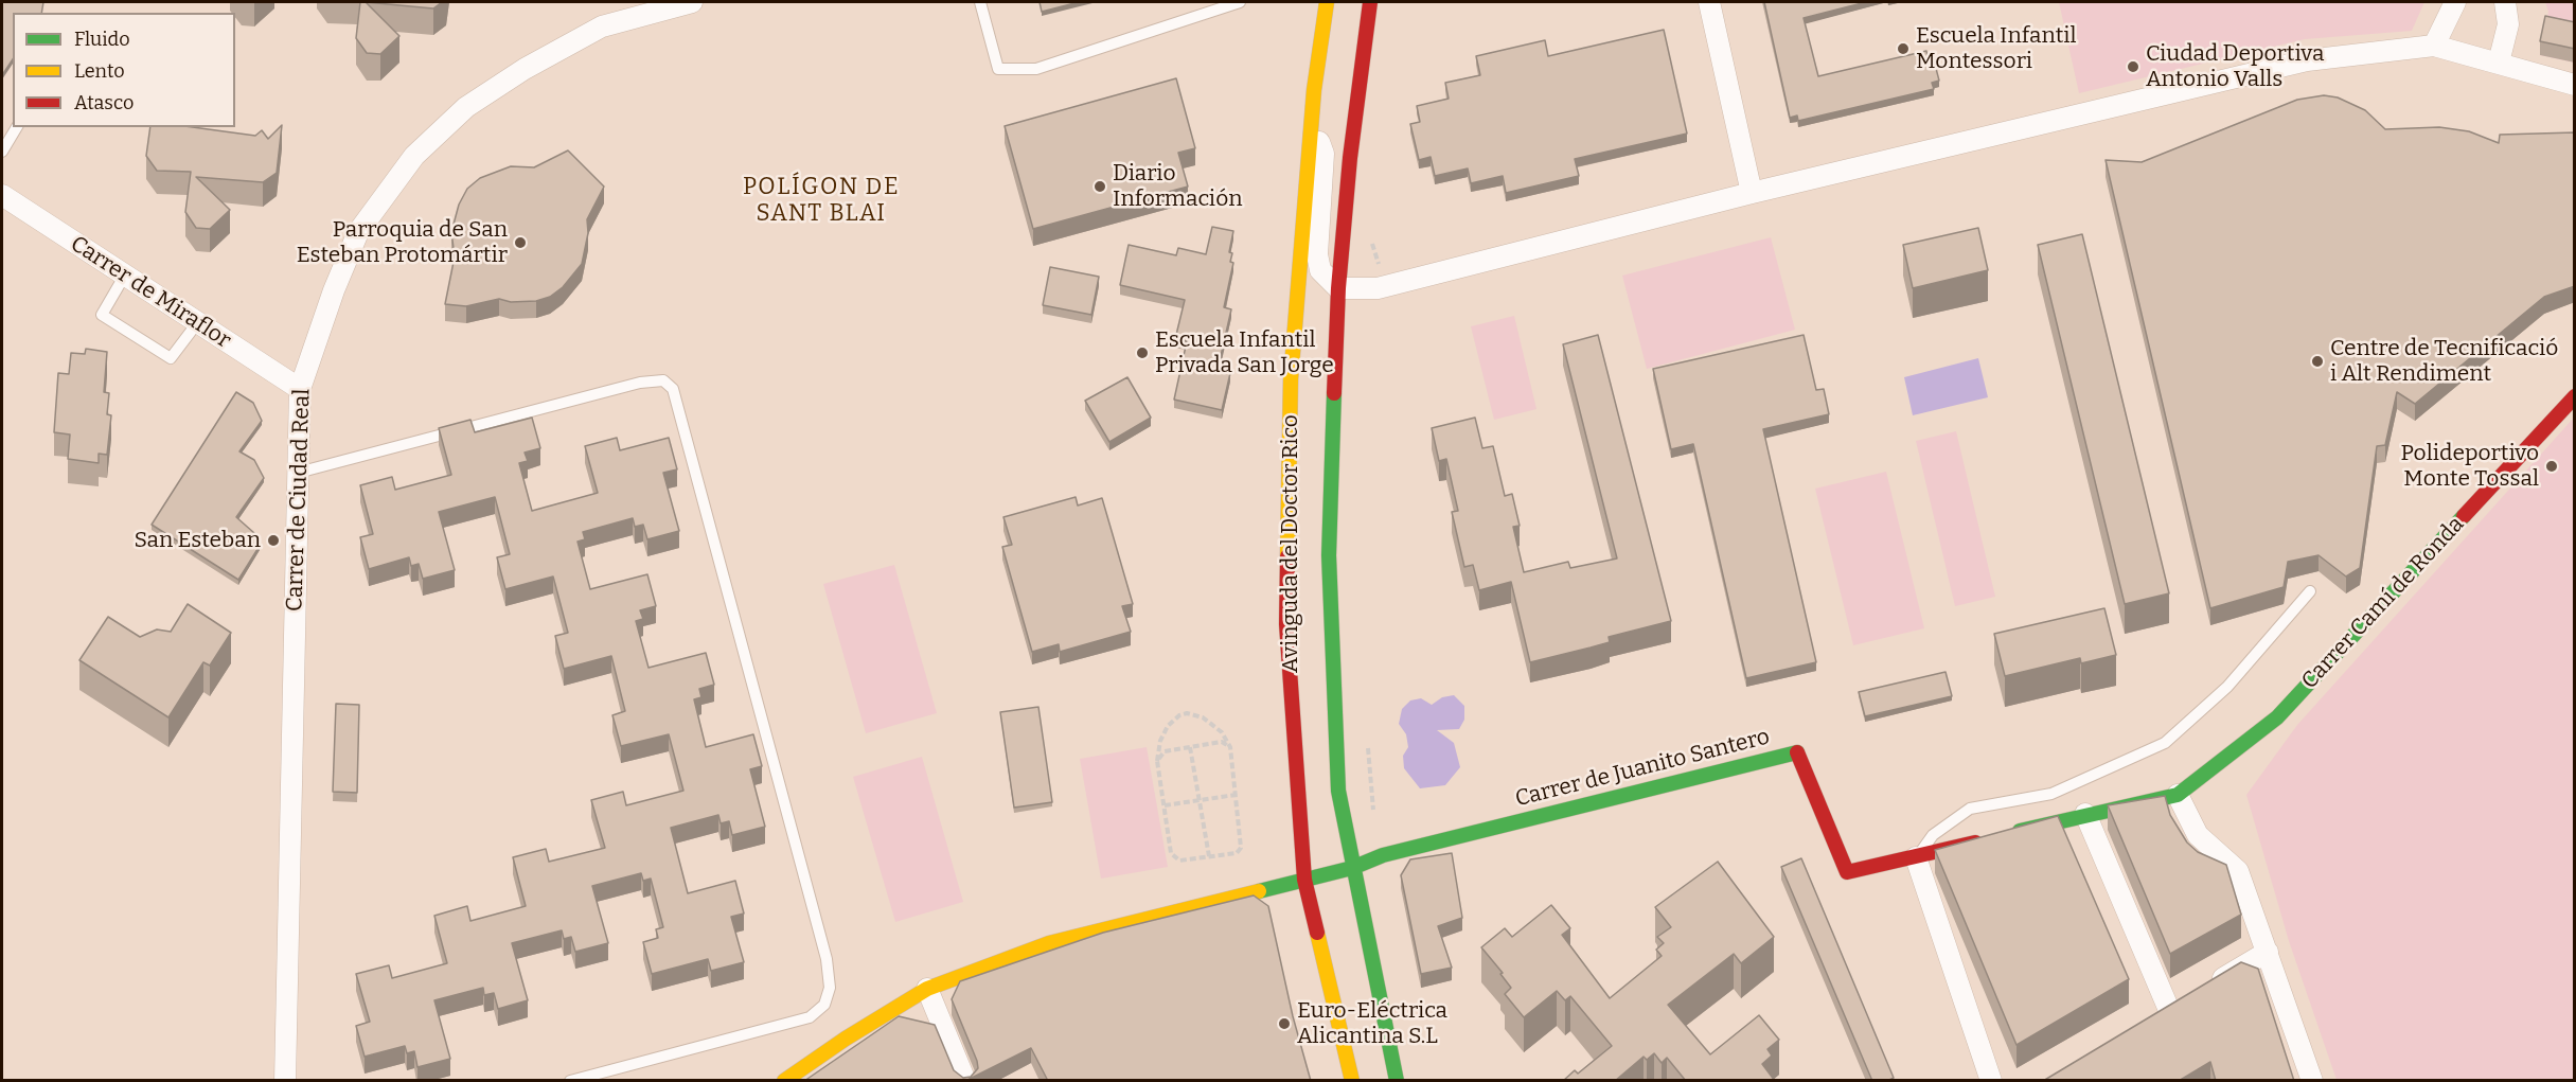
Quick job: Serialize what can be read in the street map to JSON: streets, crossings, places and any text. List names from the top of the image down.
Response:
{
  "streets": {
    "street": [
      "Carrer de Miraflor",
      "Carrer de Ciudad Real",
      "Avinguda del Doctor Rico",
      "Carrer Camí de Ronda",
      "Carrer de Juanito Santero"
    ]
  },
  "crossings": [
    ["Carrer de Miraflor", "Carrer de Ciudad Real"],
    ["Avinguda del Doctor Rico", "Carrer de Juanito Santero"],
    ["Carrer Camí de Ronda", "Carrer de Juanito Santero"]
  ],
  "districts": ["POLÍGON DE SANT BLAI"],
  "places": [
    "Escuela Infantil Montessori",
    "Ciudad Deportiva Antonio Valls",
    "Diario Información",
    "Parroquia de San Esteban Protomártir",
    "Escuela Infantil Privada San Jorge",
    "Centre de Tecnificació i Alt Rendiment",
    "Polideportivo Monte Tossal",
    "San Esteban",
    "Euro-Eléctrica Alicantina S.L"
  ],
  "legend": ["Fluido", "Lento", "Atasco"]
}
